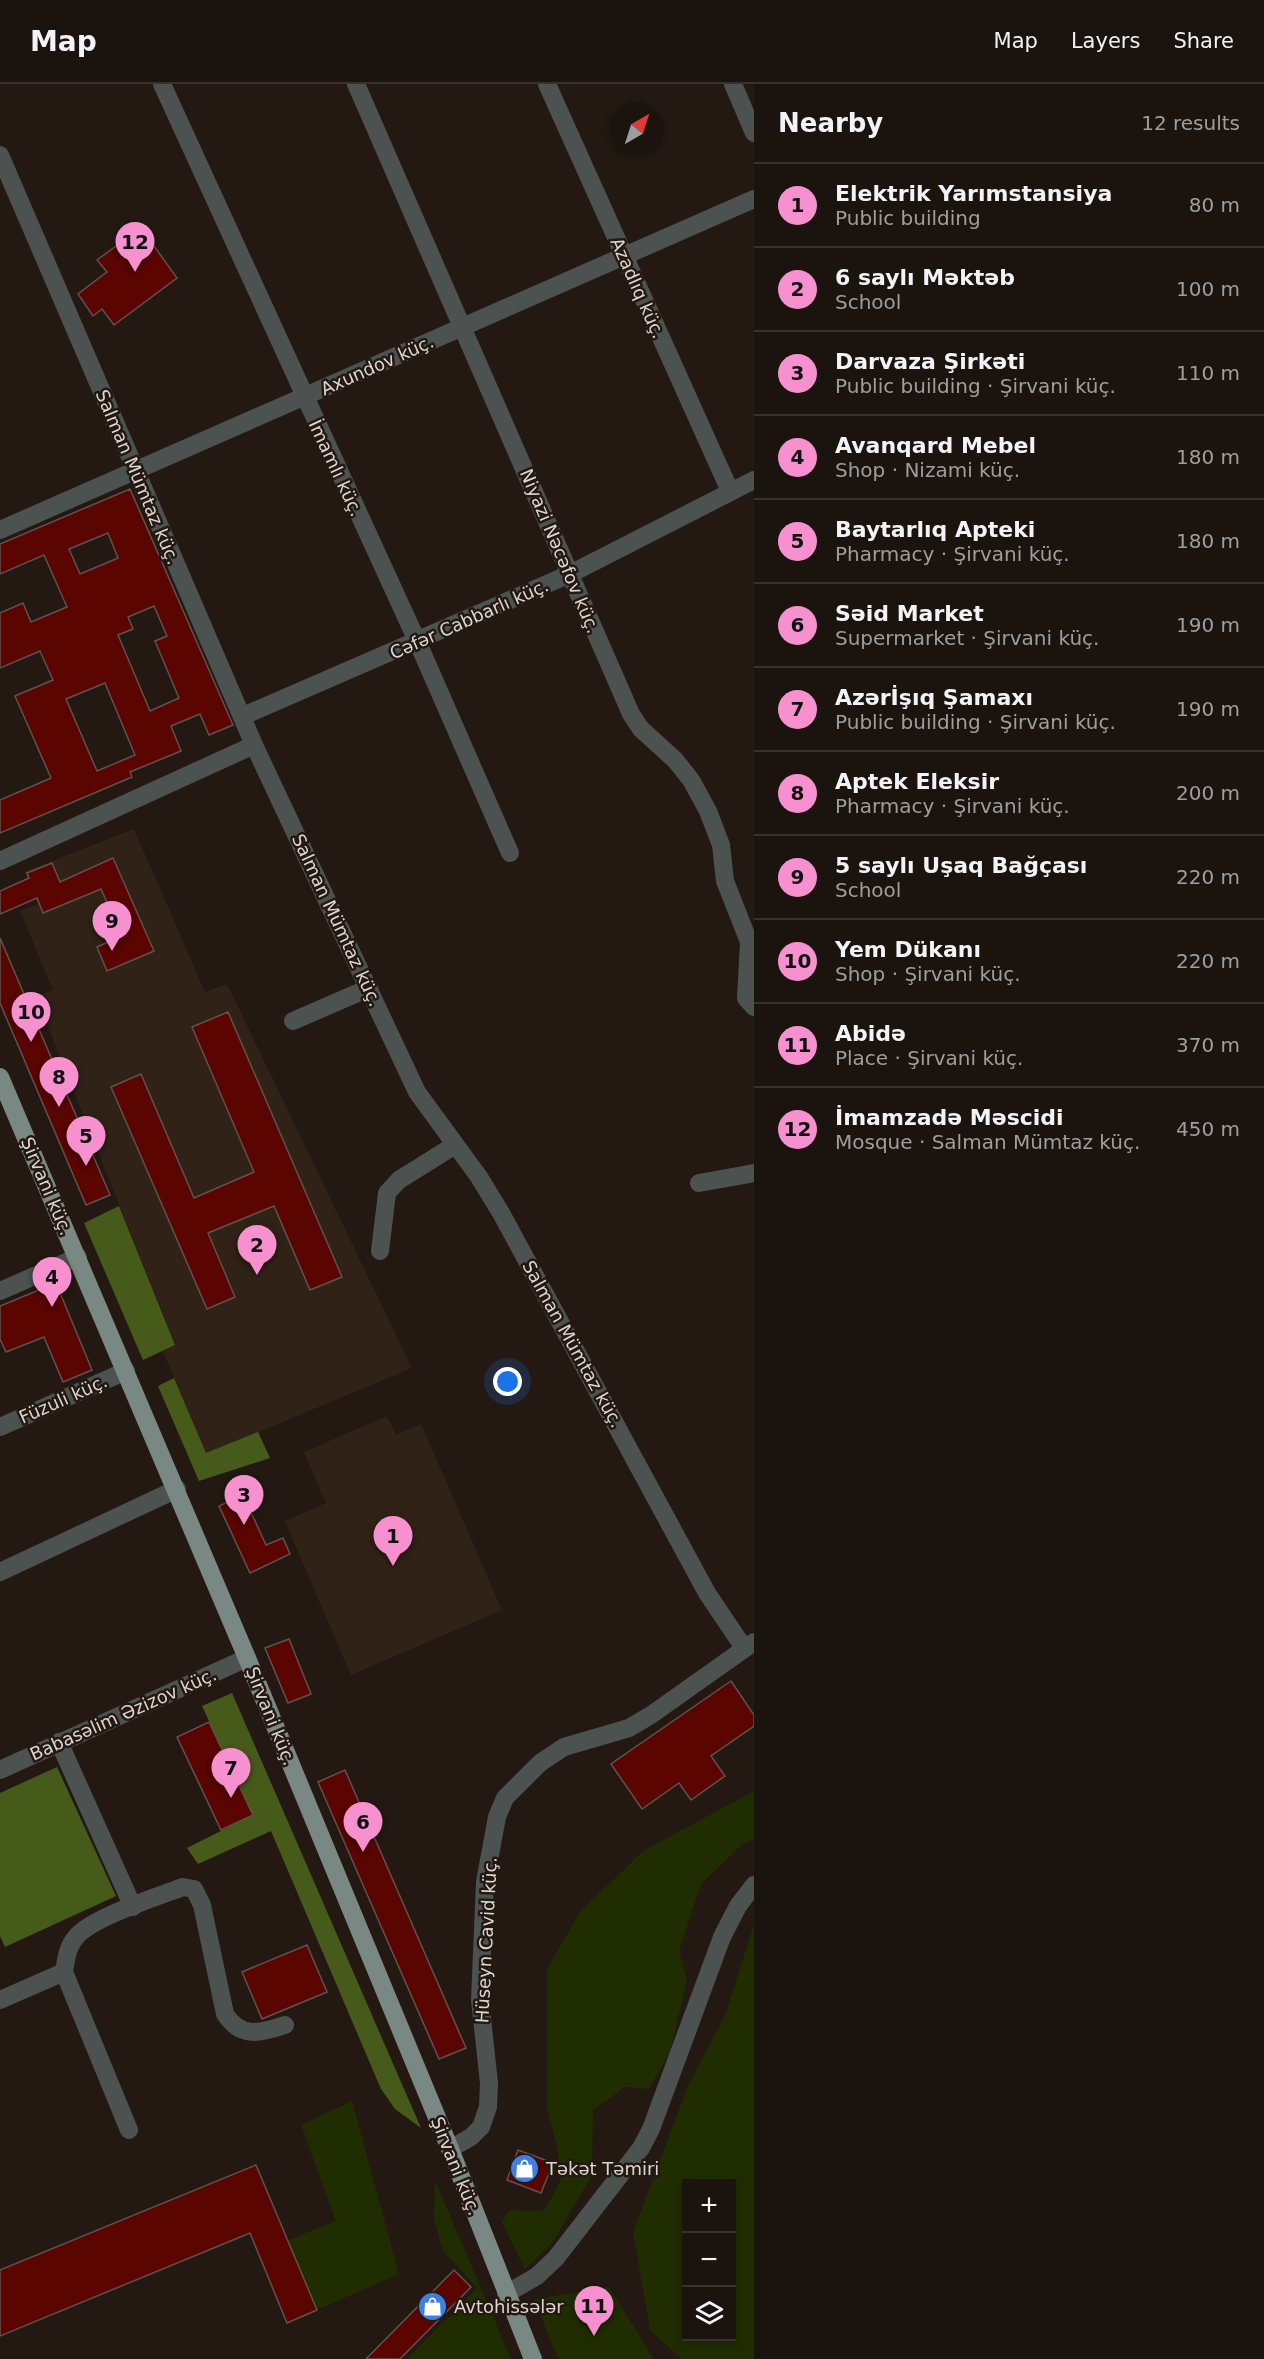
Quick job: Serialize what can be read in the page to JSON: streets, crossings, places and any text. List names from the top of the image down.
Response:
{
  "streets": {
    "main road": ["Şirvani küç."],
    "street": [
      "Azadlıq küç.",
      "Axundov küç.",
      "İmamlı küç.",
      "Salman Mümtaz küç.",
      "Niyazi Nəcəfov küç.",
      "Cəfər Cabbarlı küç.",
      "Füzuli küç.",
      "Babasəlim Əzizov küç.",
      "Hüseyn Cavid küç."
    ]
  },
  "crossings": [
    ["Azadlıq küç.", "Axundov küç."],
    ["Azadlıq küç.", "Cəfər Cabbarlı küç."],
    ["Axundov küç.", "İmamlı küç."],
    ["Axundov küç.", "Salman Mümtaz küç."],
    ["Axundov küç.", "Niyazi Nəcəfov küç."],
    ["İmamlı küç.", "Cəfər Cabbarlı küç."],
    ["Salman Mümtaz küç.", "Cəfər Cabbarlı küç."],
    ["Salman Mümtaz küç.", "Hüseyn Cavid küç."],
    ["Niyazi Nəcəfov küç.", "Cəfər Cabbarlı küç."],
    ["Şirvani küç.", "Füzuli küç."],
    ["Şirvani küç.", "Babasəlim Əzizov küç."],
    ["Şirvani küç.", "Hüseyn Cavid küç."]
  ],
  "places": {
    "shop": ["Təkət Təmiri", "Avtohissələr"]
  },
  "north": "top right",
  "page": {
    "header": "Map",
    "nav": ["Map", "Layers", "Share"],
    "heading": ["Nearby", "12 results"],
    "list": [
      {
        "mark": "1",
        "name": "Elektrik Yarımstansiya",
        "note": "Public building",
        "value": "80 m"
      },
      {
        "mark": "2",
        "name": "6 saylı Məktəb",
        "note": "School",
        "value": "100 m"
      },
      {
        "mark": "3",
        "name": "Darvaza Şirkəti",
        "note": "Public building · Şirvani küç.",
        "value": "110 m"
      },
      {
        "mark": "4",
        "name": "Avanqard Mebel",
        "note": "Shop · Nizami küç.",
        "value": "180 m"
      },
      {
        "mark": "5",
        "name": "Baytarlıq Apteki",
        "note": "Pharmacy · Şirvani küç.",
        "value": "180 m"
      },
      {
        "mark": "6",
        "name": "Səid Market",
        "note": "Supermarket · Şirvani küç.",
        "value": "190 m"
      },
      {
        "mark": "7",
        "name": "Azərİşıq Şamaxı",
        "note": "Public building · Şirvani küç.",
        "value": "190 m"
      },
      {
        "mark": "8",
        "name": "Aptek Eleksir",
        "note": "Pharmacy · Şirvani küç.",
        "value": "200 m"
      },
      {
        "mark": "9",
        "name": "5 saylı Uşaq Bağçası",
        "note": "School",
        "value": "220 m"
      },
      {
        "mark": "10",
        "name": "Yem Dükanı",
        "note": "Shop · Şirvani küç.",
        "value": "220 m"
      },
      {
        "mark": "11",
        "name": "Abidə",
        "note": "Place · Şirvani küç.",
        "value": "370 m"
      },
      {
        "mark": "12",
        "name": "İmamzadə Məscidi",
        "note": "Mosque · Salman Mümtaz küç.",
        "value": "450 m"
      }
    ],
    "pins": [
      "12",
      "9",
      "10",
      "8",
      "5",
      "2",
      "4",
      "3",
      "1",
      "7",
      "6",
      "11"
    ],
    "map_buttons": ["+", "−"]
  }
}
